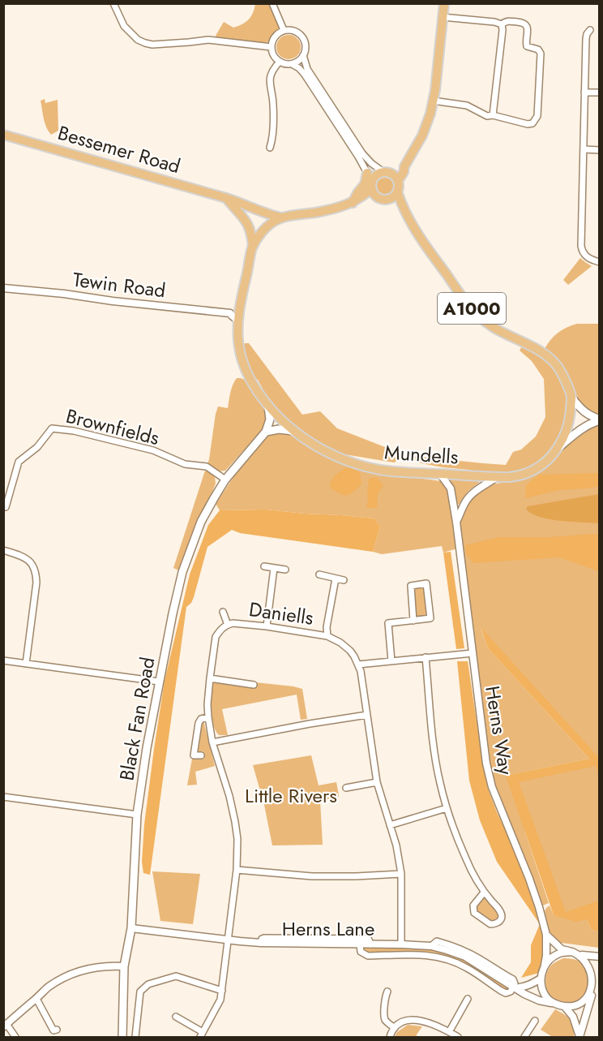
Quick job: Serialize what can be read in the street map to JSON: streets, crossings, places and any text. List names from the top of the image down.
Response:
{
  "streets": {
    "main road": [
      "Bessemer Road",
      "A1000",
      "Mundells",
      "Black Fan Road"
    ],
    "street": [
      "Tewin Road",
      "Brownfields",
      "Daniells",
      "Herns Way",
      "Herns Lane"
    ]
  },
  "crossings": [
    ["Bessemer Road", "A1000"],
    ["Bessemer Road", "Mundells"],
    ["A1000", "Mundells"],
    ["Brownfields", "Black Fan Road"],
    ["Mundells", "Herns Way"],
    ["Daniells", "Herns Lane"],
    ["Black Fan Road", "Herns Lane"],
    ["Herns Way", "Herns Lane"]
  ],
  "parks": ["Little Rivers"]
}
